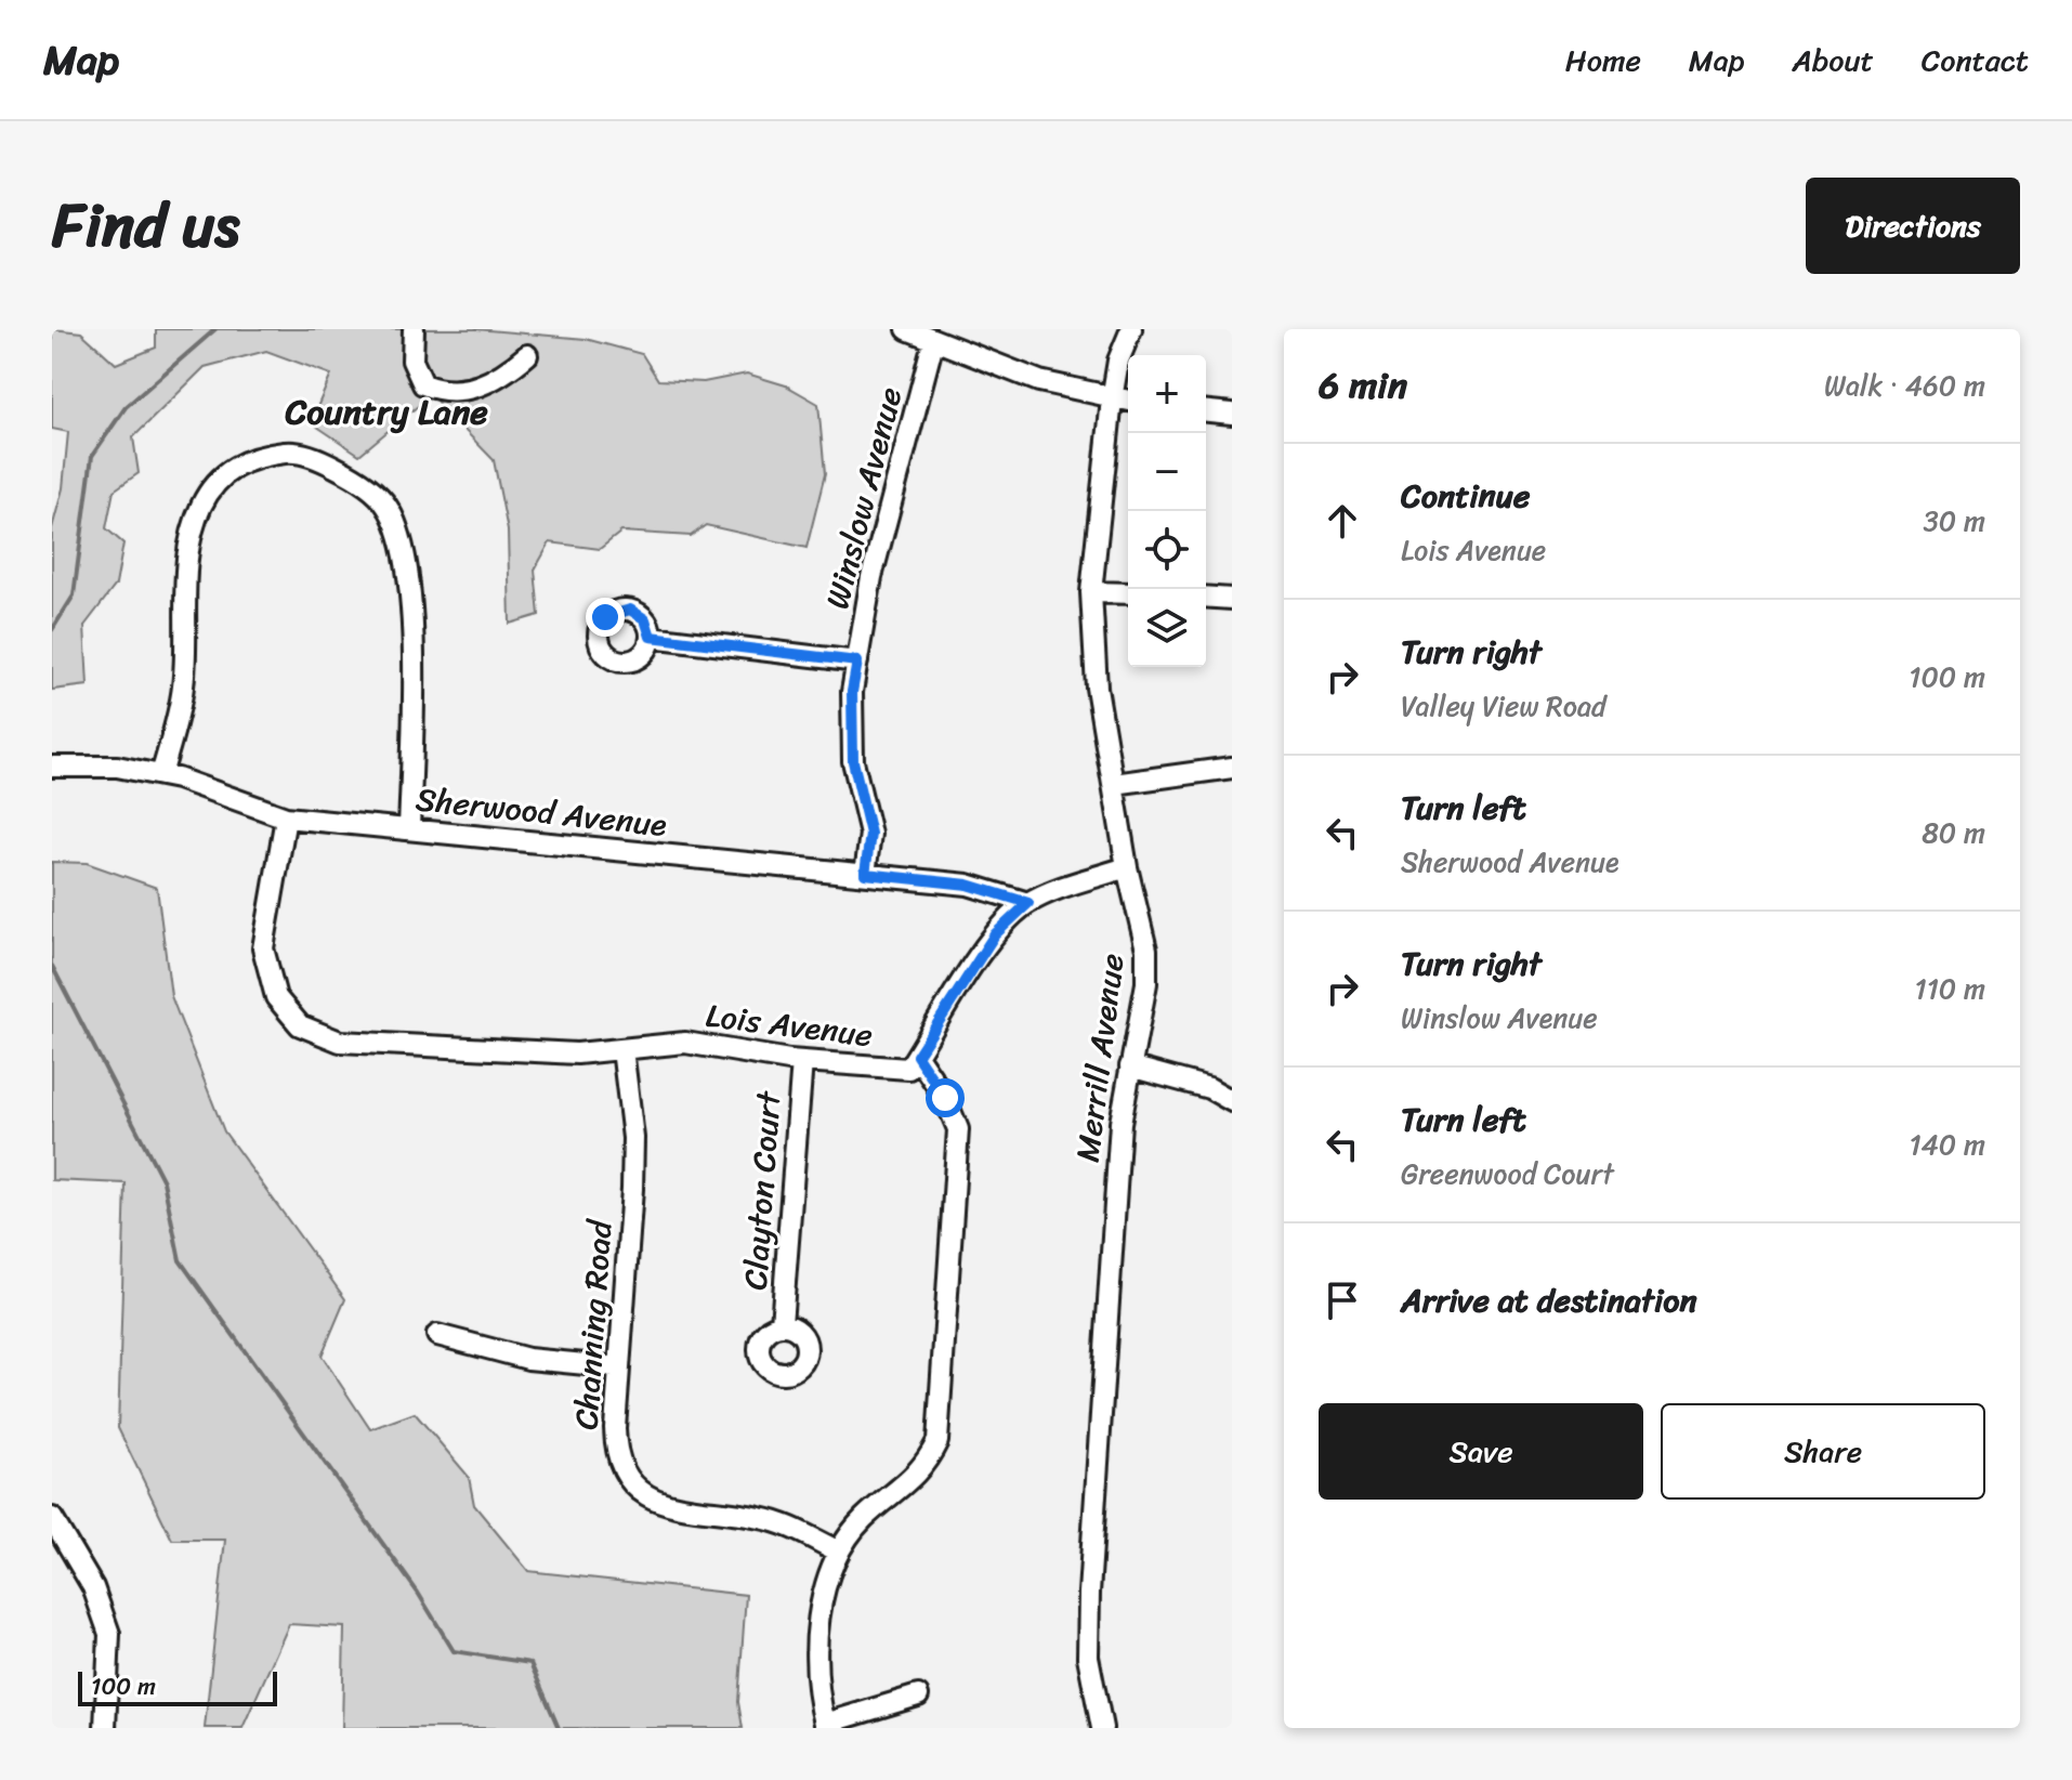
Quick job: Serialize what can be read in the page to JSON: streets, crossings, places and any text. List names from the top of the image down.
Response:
{
  "streets": {
    "street": [
      "Winslow Avenue",
      "Sherwood Avenue",
      "Lois Avenue",
      "Merrill Avenue",
      "Clayton Court",
      "Channing Road"
    ]
  },
  "crossings": [
    ["Winslow Avenue", "Sherwood Avenue"],
    ["Sherwood Avenue", "Lois Avenue"],
    ["Lois Avenue", "Clayton Court"],
    ["Lois Avenue", "Channing Road"]
  ],
  "districts": ["Country Lane"],
  "scale_bar": "100 m",
  "page": {
    "header": "Map",
    "nav": [
      "Home",
      "Map",
      "About",
      "Contact"
    ],
    "title": "Find us",
    "buttons": [
      "Directions",
      ["Save", "Share"]
    ],
    "heading": ["6 min", "Walk · 460 m"],
    "map_buttons": ["+", "−"],
    "list": [
      ["Continue", "Lois Avenue", "30 m"],
      ["Turn right", "Valley View Road", "100 m"],
      ["Turn left", "Sherwood Avenue", "80 m"],
      ["Turn right", "Winslow Avenue", "110 m"],
      ["Turn left", "Greenwood Court", "140 m"],
      "Arrive at destination"
    ],
    "scale": "100 m"
  }
}
